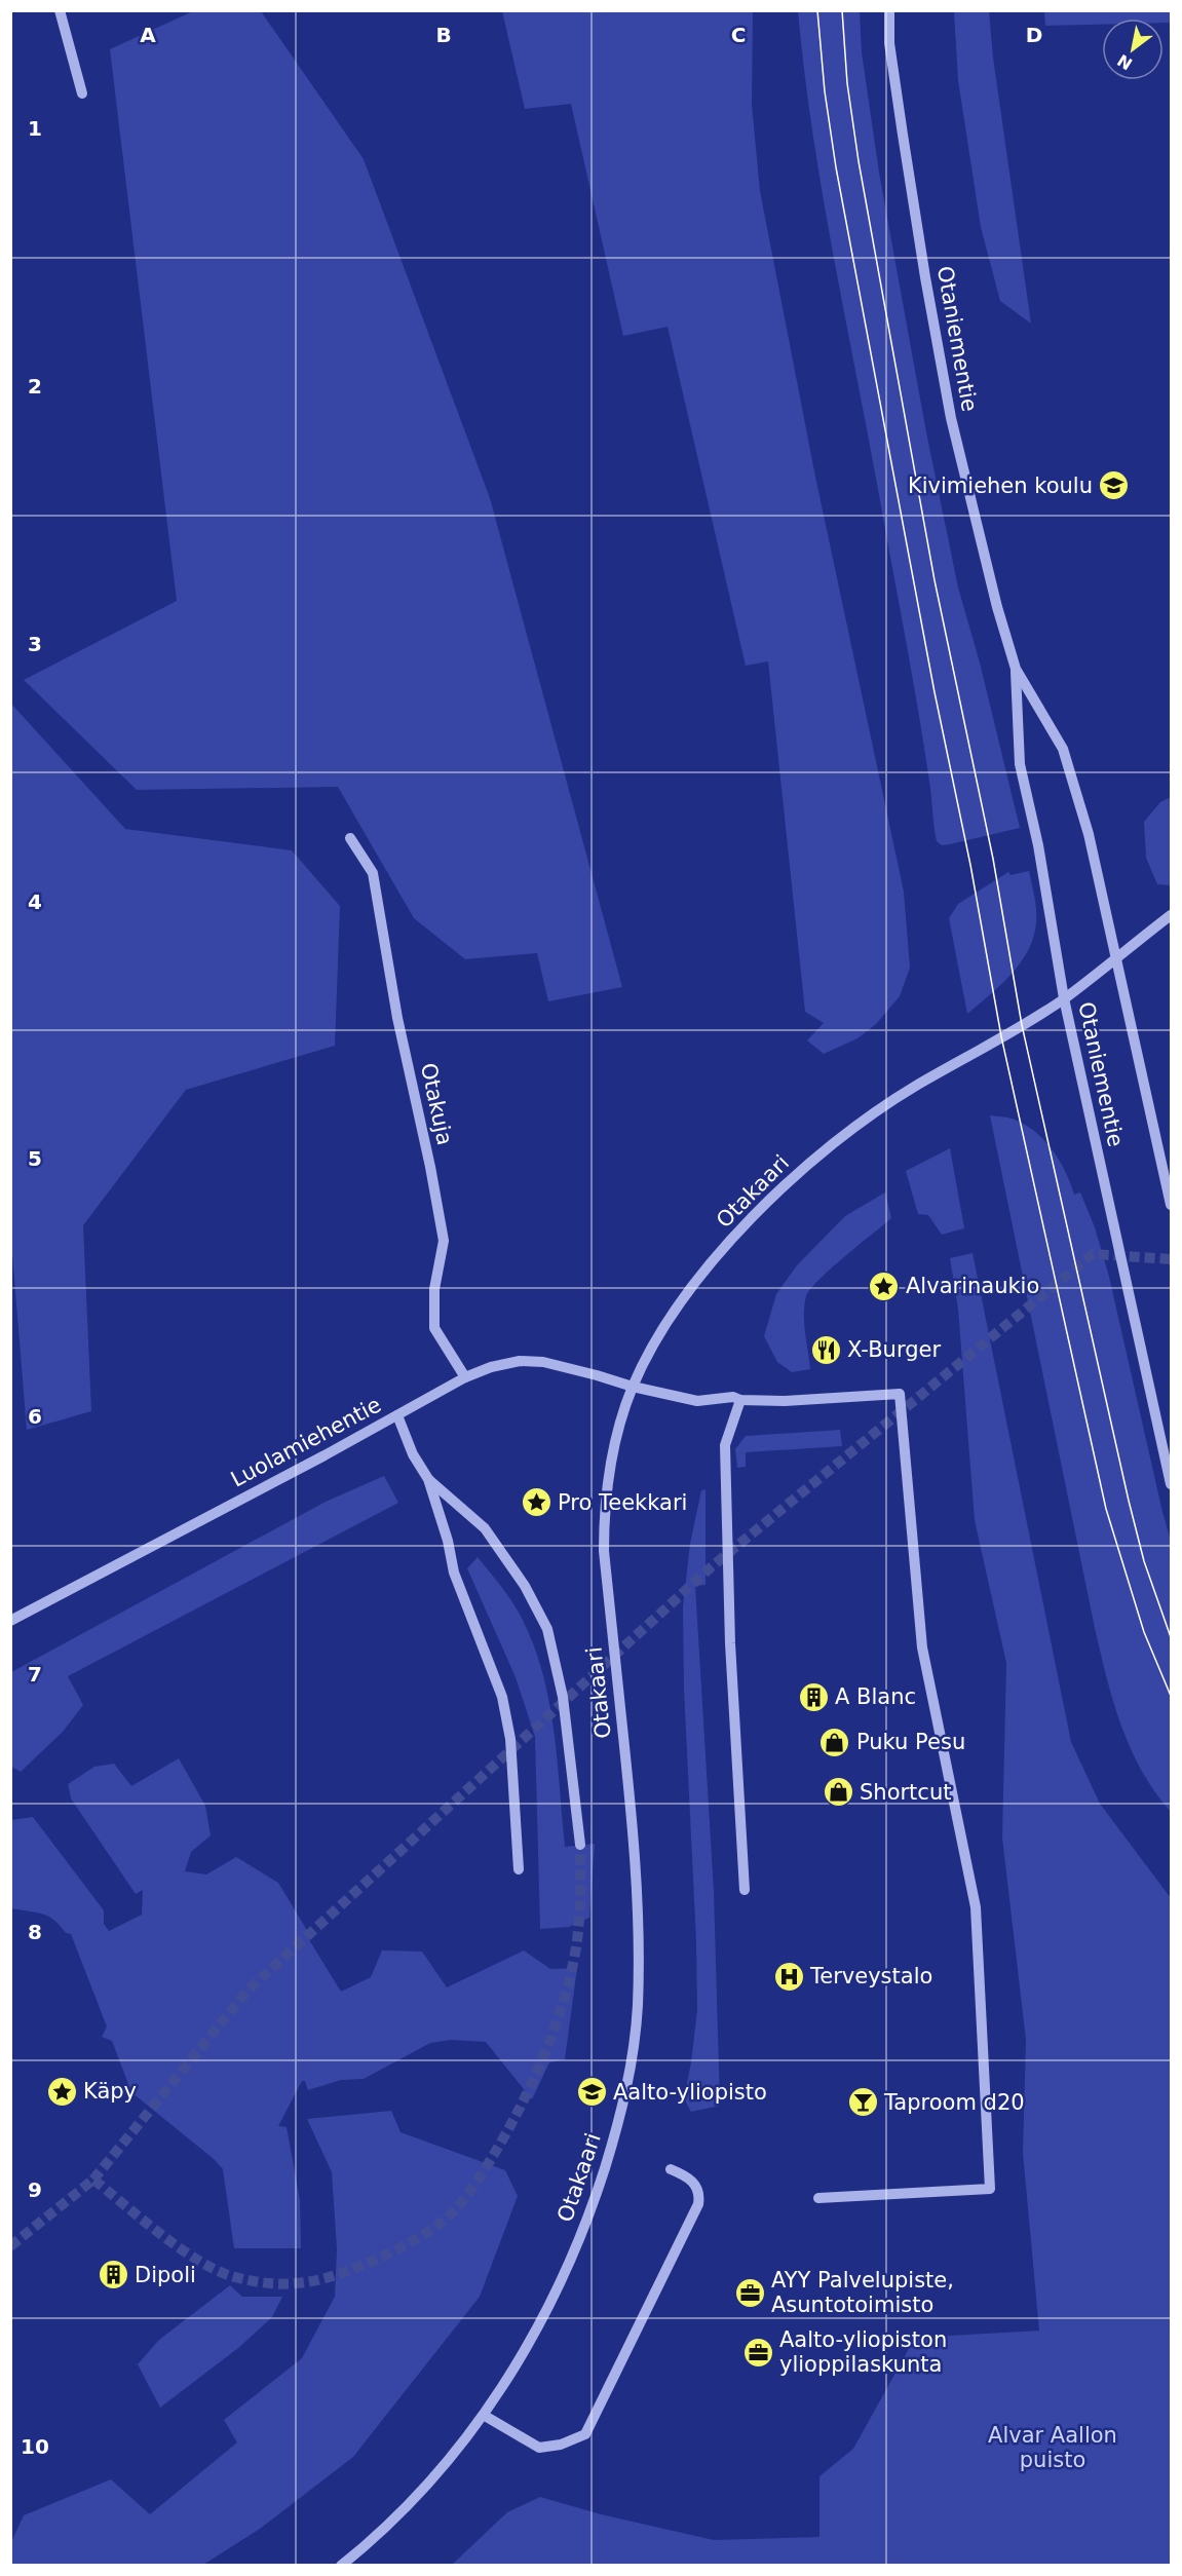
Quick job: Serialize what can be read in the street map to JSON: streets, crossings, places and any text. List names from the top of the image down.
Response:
{
  "streets": {
    "street": [
      "Otaniementie",
      "Otakuja",
      "Otakaari",
      "Luolamiehentie"
    ]
  },
  "crossings": [
    ["Otaniementie", "Otakaari"],
    ["Otakuja", "Luolamiehentie"],
    ["Otakaari", "Luolamiehentie"]
  ],
  "parks": ["Alvar Aallon puisto"],
  "places": {
    "school or university": ["Kivimiehen koulu", "Aalto-yliopisto"],
    "place": ["Alvarinaukio", "Pro Teekkari", "Käpy"],
    "restaurant": ["X-Burger"],
    "building": ["A Blanc", "Dipoli"],
    "shop": ["Puku Pesu", "Shortcut"],
    "hospital": ["Terveystalo"],
    "bar": ["Taproom d20"],
    "office": ["AYY Palvelupiste, Asuntotoimisto", "Aalto-yliopiston ylioppilaskunta"]
  },
  "north": "bottom left",
  "grid": {
    "columns": [
      "A",
      "B",
      "C",
      "D"
    ],
    "rows": [
      "1",
      "2",
      "3",
      "4",
      "5",
      "6",
      "7",
      "8",
      "9",
      "10"
    ]
  }
}
